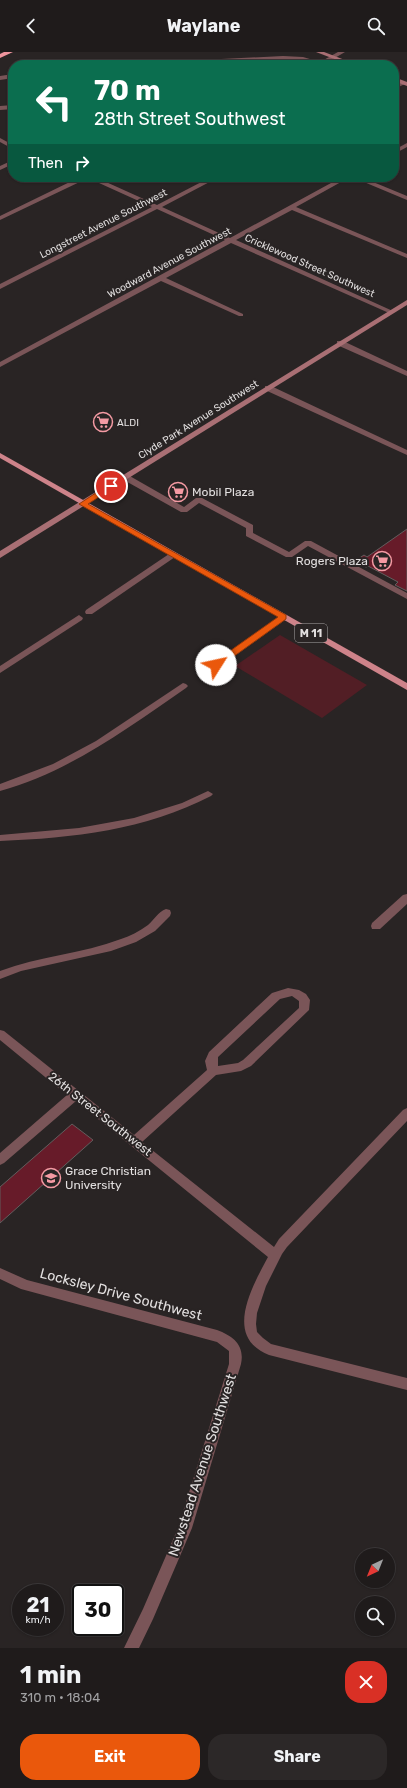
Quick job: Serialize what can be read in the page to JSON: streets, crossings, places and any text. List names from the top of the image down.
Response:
{
  "streets": {
    "main road": ["Clyde Park Avenue Southwest", "M 11"],
    "street": [
      "Longstreet Avenue Southwest",
      "Woodward Avenue Southwest",
      "Cricklewood Street Southwest",
      "26th Street Southwest",
      "Locksley Drive Southwest",
      "Newstead Avenue Southwest"
    ]
  },
  "crossings": [
    ["Longstreet Avenue Southwest", "Cricklewood Street Southwest"],
    ["Woodward Avenue Southwest", "Cricklewood Street Southwest"],
    ["Cricklewood Street Southwest", "Clyde Park Avenue Southwest"],
    ["Clyde Park Avenue Southwest", "M 11"],
    ["Locksley Drive Southwest", "Newstead Avenue Southwest"]
  ],
  "places": {
    "supermarket": ["ALDI", "Mobil Plaza", "Rogers Plaza"],
    "school or university": ["Grace Christian University"]
  },
  "north": "bottom left",
  "page": {
    "header": "Waylane",
    "turn": ["70 m", "28th Street Southwest"],
    "then": "Then",
    "speed": "21 km/h",
    "limit": "30",
    "heading": ["1 min", "310 m · 18:04"],
    "buttons": ["Exit", "Share"]
  }
}
